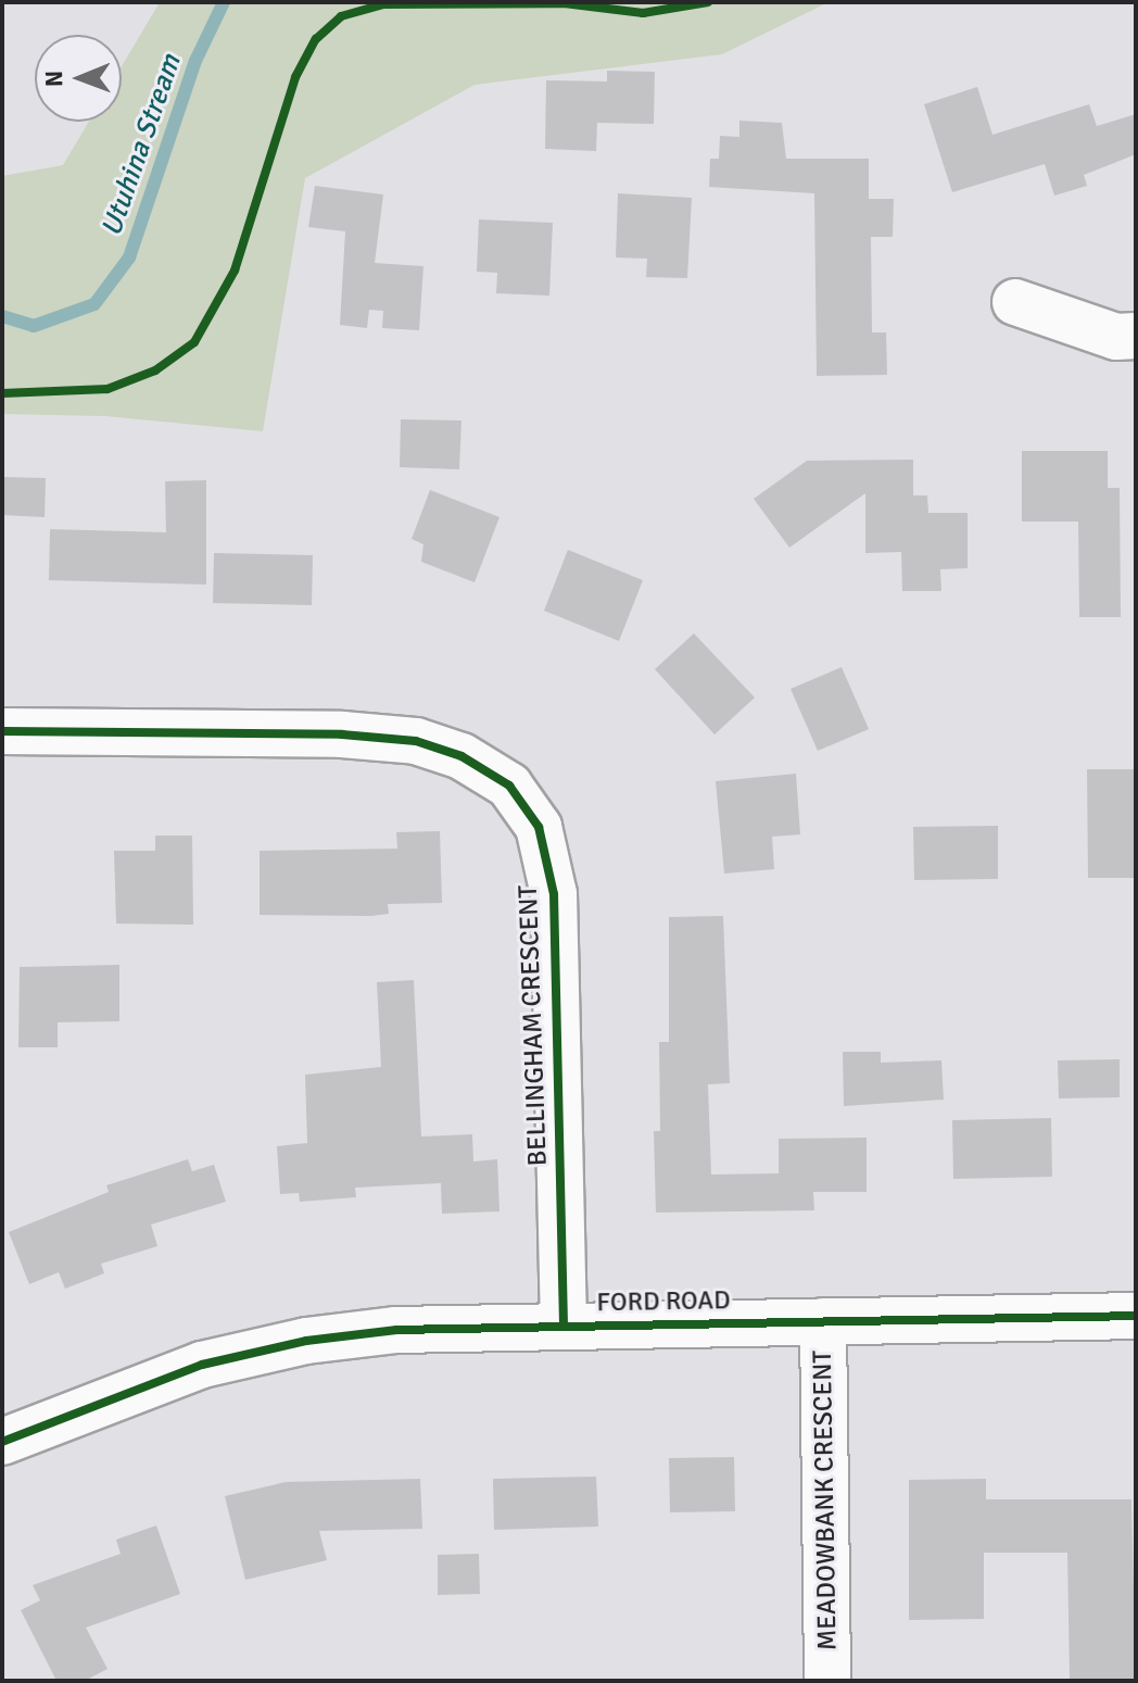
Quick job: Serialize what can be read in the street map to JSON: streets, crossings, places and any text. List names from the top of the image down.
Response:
{
  "streets": {
    "street": ["BELLINGHAM CRESCENT", "FORD ROAD", "MEADOWBANK CRESCENT"]
  },
  "crossings": [
    ["BELLINGHAM CRESCENT", "FORD ROAD"],
    ["FORD ROAD", "MEADOWBANK CRESCENT"]
  ],
  "water": ["Utuhina Stream"],
  "north": "left"
}
